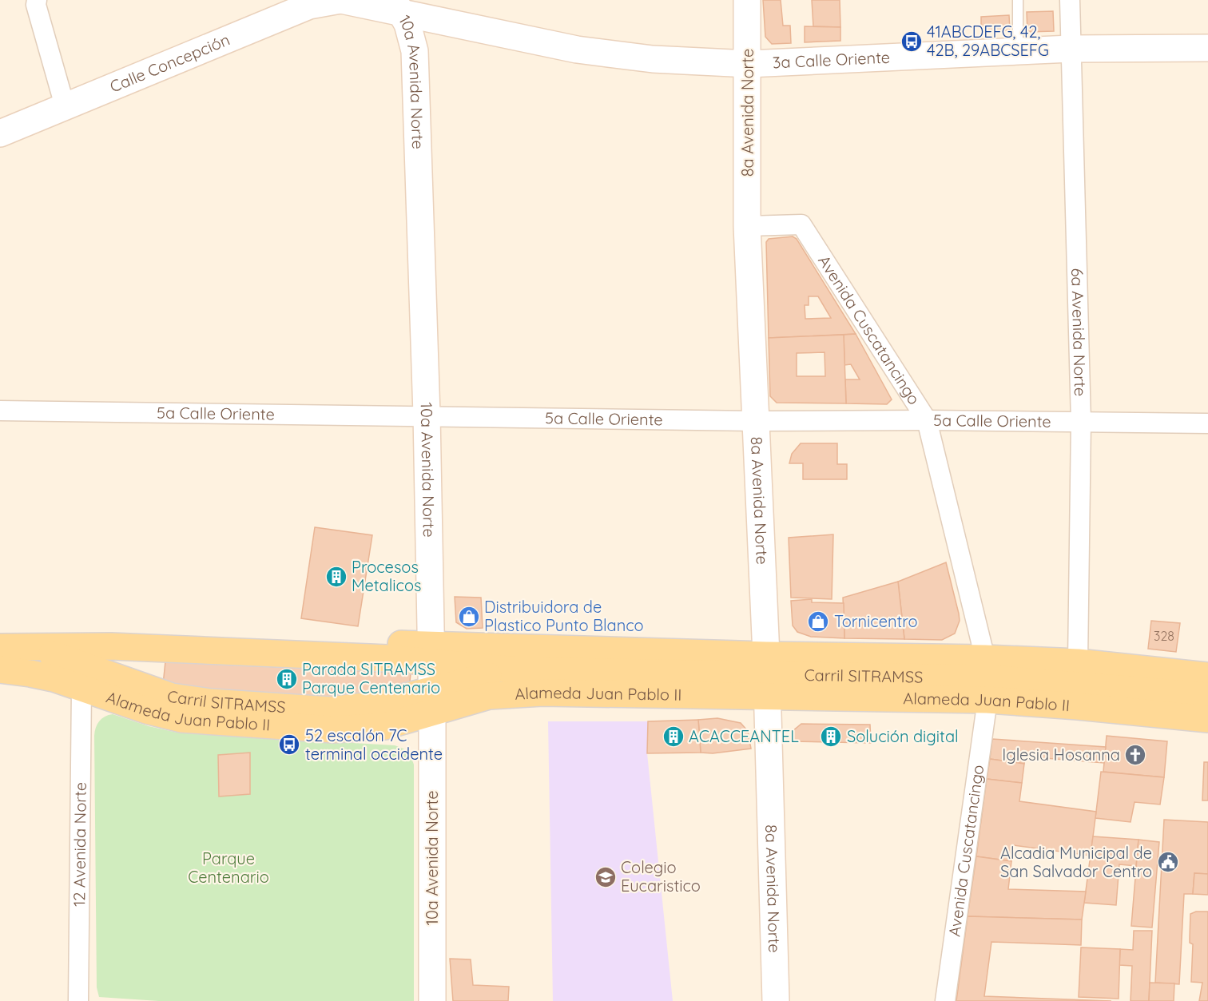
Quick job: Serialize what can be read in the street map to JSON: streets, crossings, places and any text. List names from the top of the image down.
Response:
{
  "streets": {
    "main road": ["Carril SITRAMSS", "Alameda Juan Pablo II"],
    "street": [
      "3a Calle Oriente",
      "Calle Concepción",
      "10a Avenida Norte",
      "8a Avenida Norte",
      "Avenida Cuscatancingo",
      "6a Avenida Norte",
      "5a Calle Oriente",
      "12 Avenida Norte"
    ]
  },
  "crossings": [
    ["3a Calle Oriente", "Calle Concepción"],
    ["3a Calle Oriente", "10a Avenida Norte"],
    ["3a Calle Oriente", "8a Avenida Norte"],
    ["3a Calle Oriente", "6a Avenida Norte"],
    ["Calle Concepción", "10a Avenida Norte"],
    ["10a Avenida Norte", "5a Calle Oriente"],
    ["10a Avenida Norte", "Carril SITRAMSS"],
    ["10a Avenida Norte", "Alameda Juan Pablo II"],
    ["8a Avenida Norte", "Avenida Cuscatancingo"],
    ["8a Avenida Norte", "5a Calle Oriente"],
    ["8a Avenida Norte", "Carril SITRAMSS"],
    ["8a Avenida Norte", "Alameda Juan Pablo II"],
    ["Avenida Cuscatancingo", "5a Calle Oriente"],
    ["Avenida Cuscatancingo", "Alameda Juan Pablo II"],
    ["6a Avenida Norte", "5a Calle Oriente"],
    ["6a Avenida Norte", "Alameda Juan Pablo II"],
    ["Carril SITRAMSS", "Alameda Juan Pablo II"],
    ["Alameda Juan Pablo II", "12 Avenida Norte"]
  ],
  "parks": ["Parque Centenario"],
  "places": {
    "bus stop": ["41ABCDEFG, 42, 42B, 29ABCSEFG", "52 escalón 7C terminal occidente"],
    "building": [
      "Procesos Metalicos",
      "Parada SITRAMSS Parque Centenario",
      "ACACCEANTEL",
      "Solución digital"
    ],
    "shop": ["Distribuidora de Plastico Punto Blanco", "Tornicentro"],
    "church": ["Iglesia Hosanna"],
    "public building": ["Alcadia Municipal de San Salvador Centro"],
    "school or university": ["Colegio Eucaristico"]
  },
  "house_numbers": ["328"]
}
